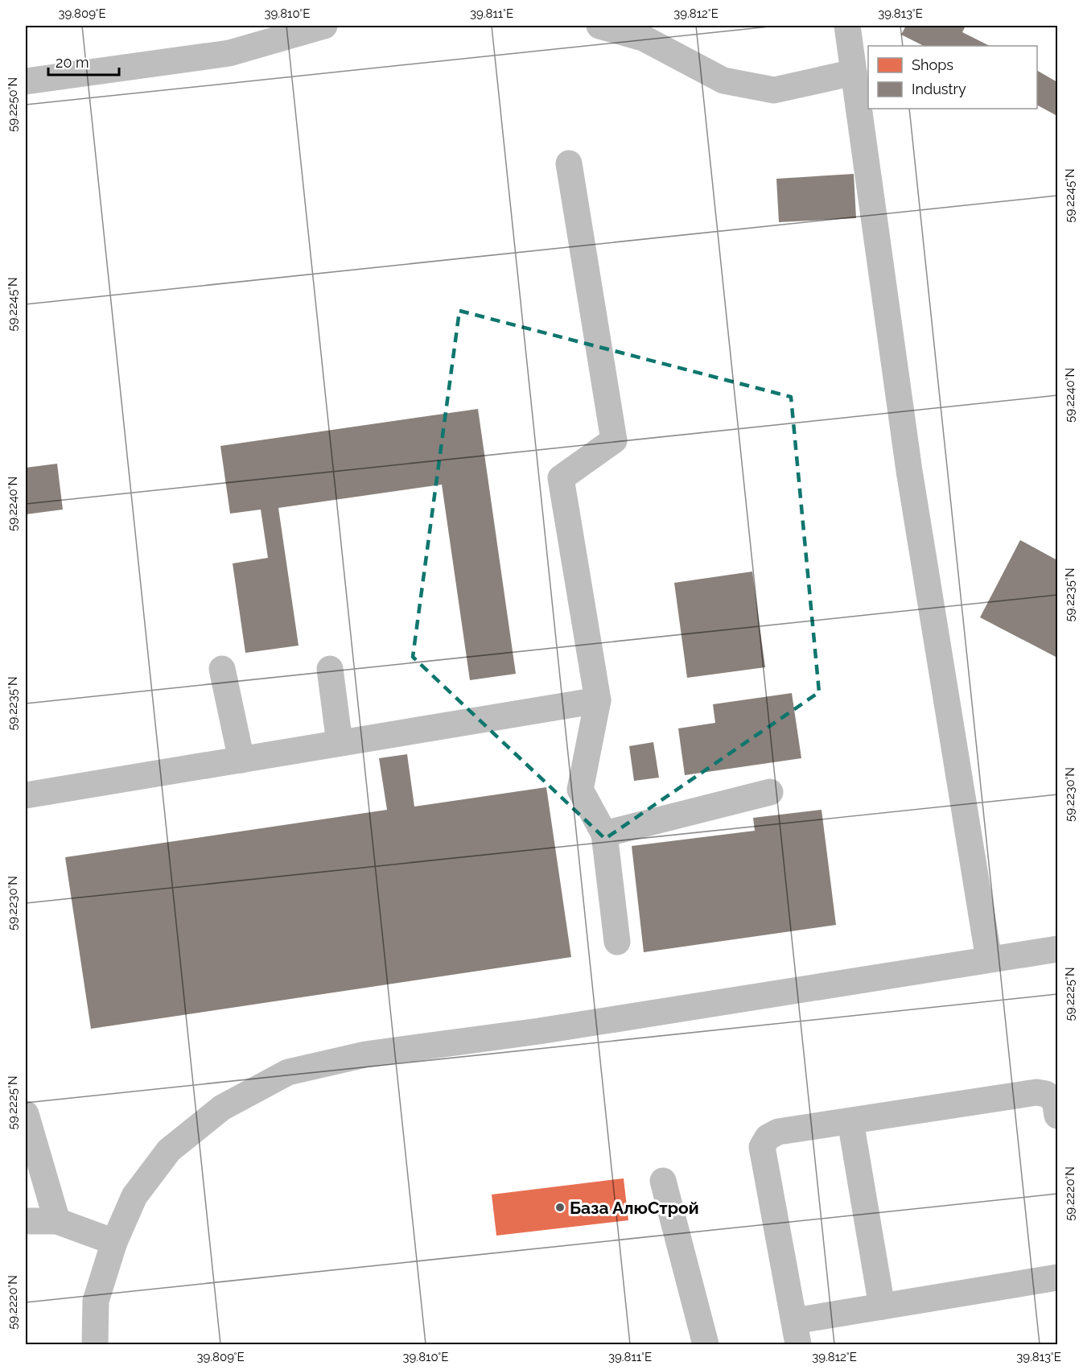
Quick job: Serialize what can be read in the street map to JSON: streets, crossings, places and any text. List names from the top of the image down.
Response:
{
  "places": ["База АлюСтрой"],
  "legend": ["Shops", "Industry"],
  "scale_bar": "20 m",
  "coordinates": [
    "39.809°E",
    "39.810°E",
    "39.811°E",
    "39.812°E",
    "39.813°E",
    "59.2250°N",
    "59.2245°N",
    "59.2240°N",
    "59.2235°N",
    "59.2230°N",
    "59.2225°N",
    "59.2220°N"
  ]
}
